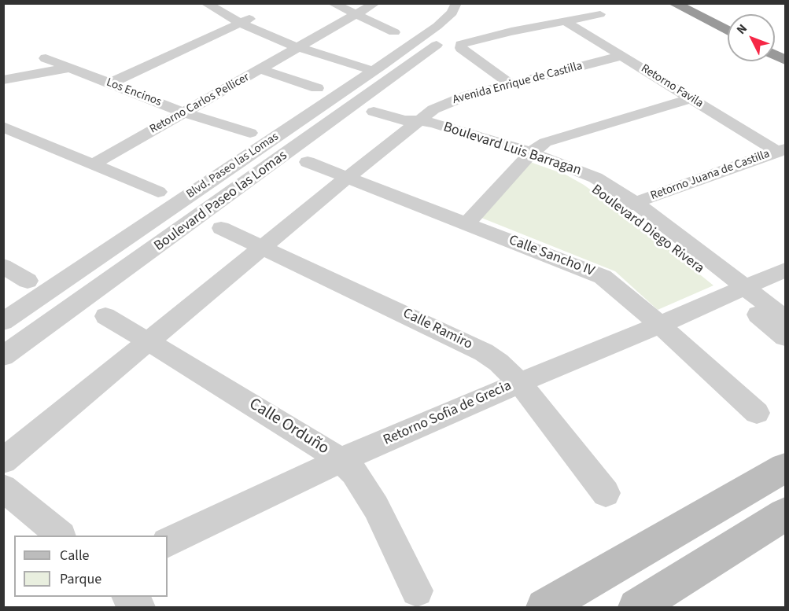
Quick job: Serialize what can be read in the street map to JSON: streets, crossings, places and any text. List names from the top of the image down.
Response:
{
  "streets": {
    "street": [
      "Avenida Enrique de Castilla",
      "Retorno Favila",
      "Los Encinos",
      "Retorno Carlos Pellicer",
      "Blvd. Paseo las Lomas",
      "Retorno Juana de Castilla",
      "Boulevard Paseo las Lomas",
      "Boulevard Diego Rivera",
      "Calle Sancho IV",
      "Calle Ramiro",
      "Retorno Sofia de Grecia",
      "Calle Orduño"
    ]
  },
  "crossings": [
    ["Avenida Enrique de Castilla", "Retorno Favila"],
    ["Avenida Enrique de Castilla", "Boulevard Diego Rivera"],
    ["Retorno Favila", "Retorno Juana de Castilla"],
    ["Los Encinos", "Retorno Carlos Pellicer"],
    ["Blvd. Paseo las Lomas", "Boulevard Paseo las Lomas"],
    ["Retorno Juana de Castilla", "Boulevard Diego Rivera"],
    ["Boulevard Diego Rivera", "Retorno Sofia de Grecia"],
    ["Calle Sancho IV", "Retorno Sofia de Grecia"],
    ["Calle Ramiro", "Retorno Sofia de Grecia"],
    ["Retorno Sofia de Grecia", "Calle Orduño"]
  ],
  "legend": ["Calle", "Parque"],
  "north": "top left"
}
